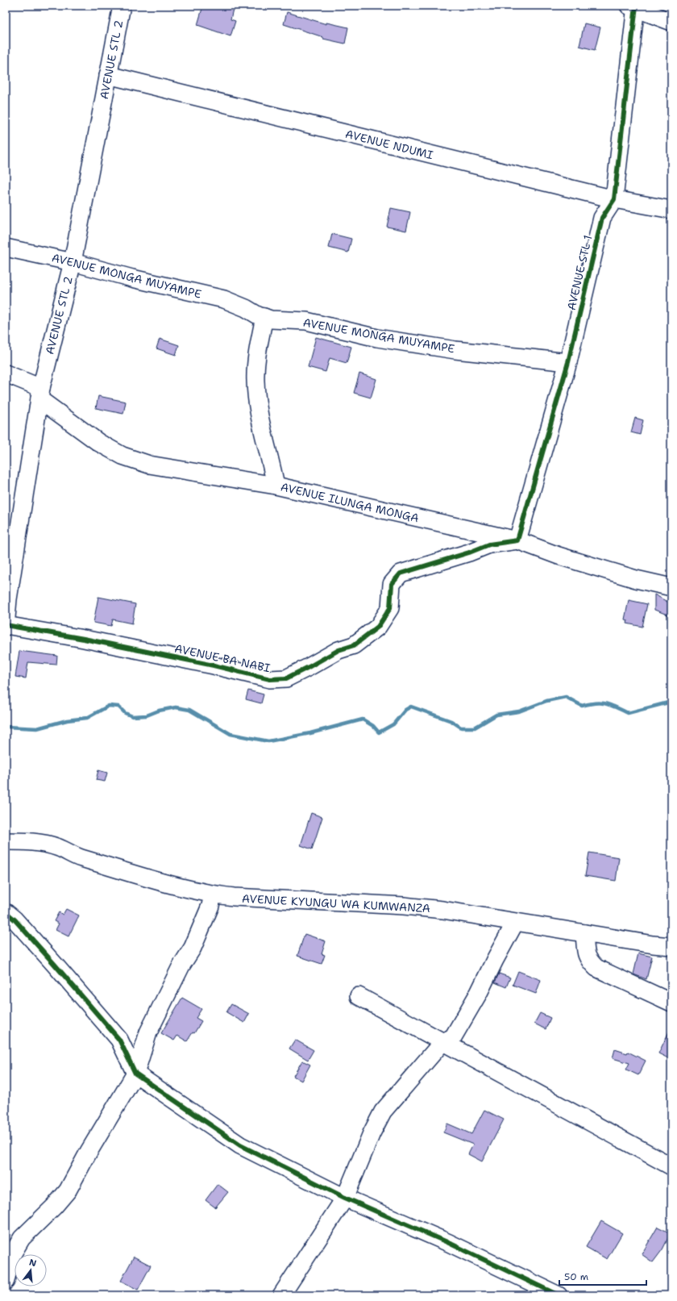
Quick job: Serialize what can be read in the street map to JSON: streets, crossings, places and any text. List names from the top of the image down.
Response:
{
  "streets": {
    "street": [
      "AVENUE STL 2",
      "AVENUE NDUMI",
      "AVENUE STL 1",
      "AVENUE MONGA MUYAMPE",
      "AVENUE ILUNGA MONGA",
      "AVENUE BA NABI",
      "AVENUE KYUNGU WA KUMWANZA"
    ]
  },
  "crossings": [
    ["AVENUE STL 2", "AVENUE NDUMI"],
    ["AVENUE STL 2", "AVENUE MONGA MUYAMPE"],
    ["AVENUE STL 2", "AVENUE ILUNGA MONGA"],
    ["AVENUE STL 2", "AVENUE BA NABI"],
    ["AVENUE NDUMI", "AVENUE STL 1"],
    ["AVENUE STL 1", "AVENUE MONGA MUYAMPE"],
    ["AVENUE STL 1", "AVENUE ILUNGA MONGA"],
    ["AVENUE STL 1", "AVENUE BA NABI"],
    ["AVENUE ILUNGA MONGA", "AVENUE BA NABI"]
  ],
  "scale_bar": "50 m",
  "north": "top"
}
